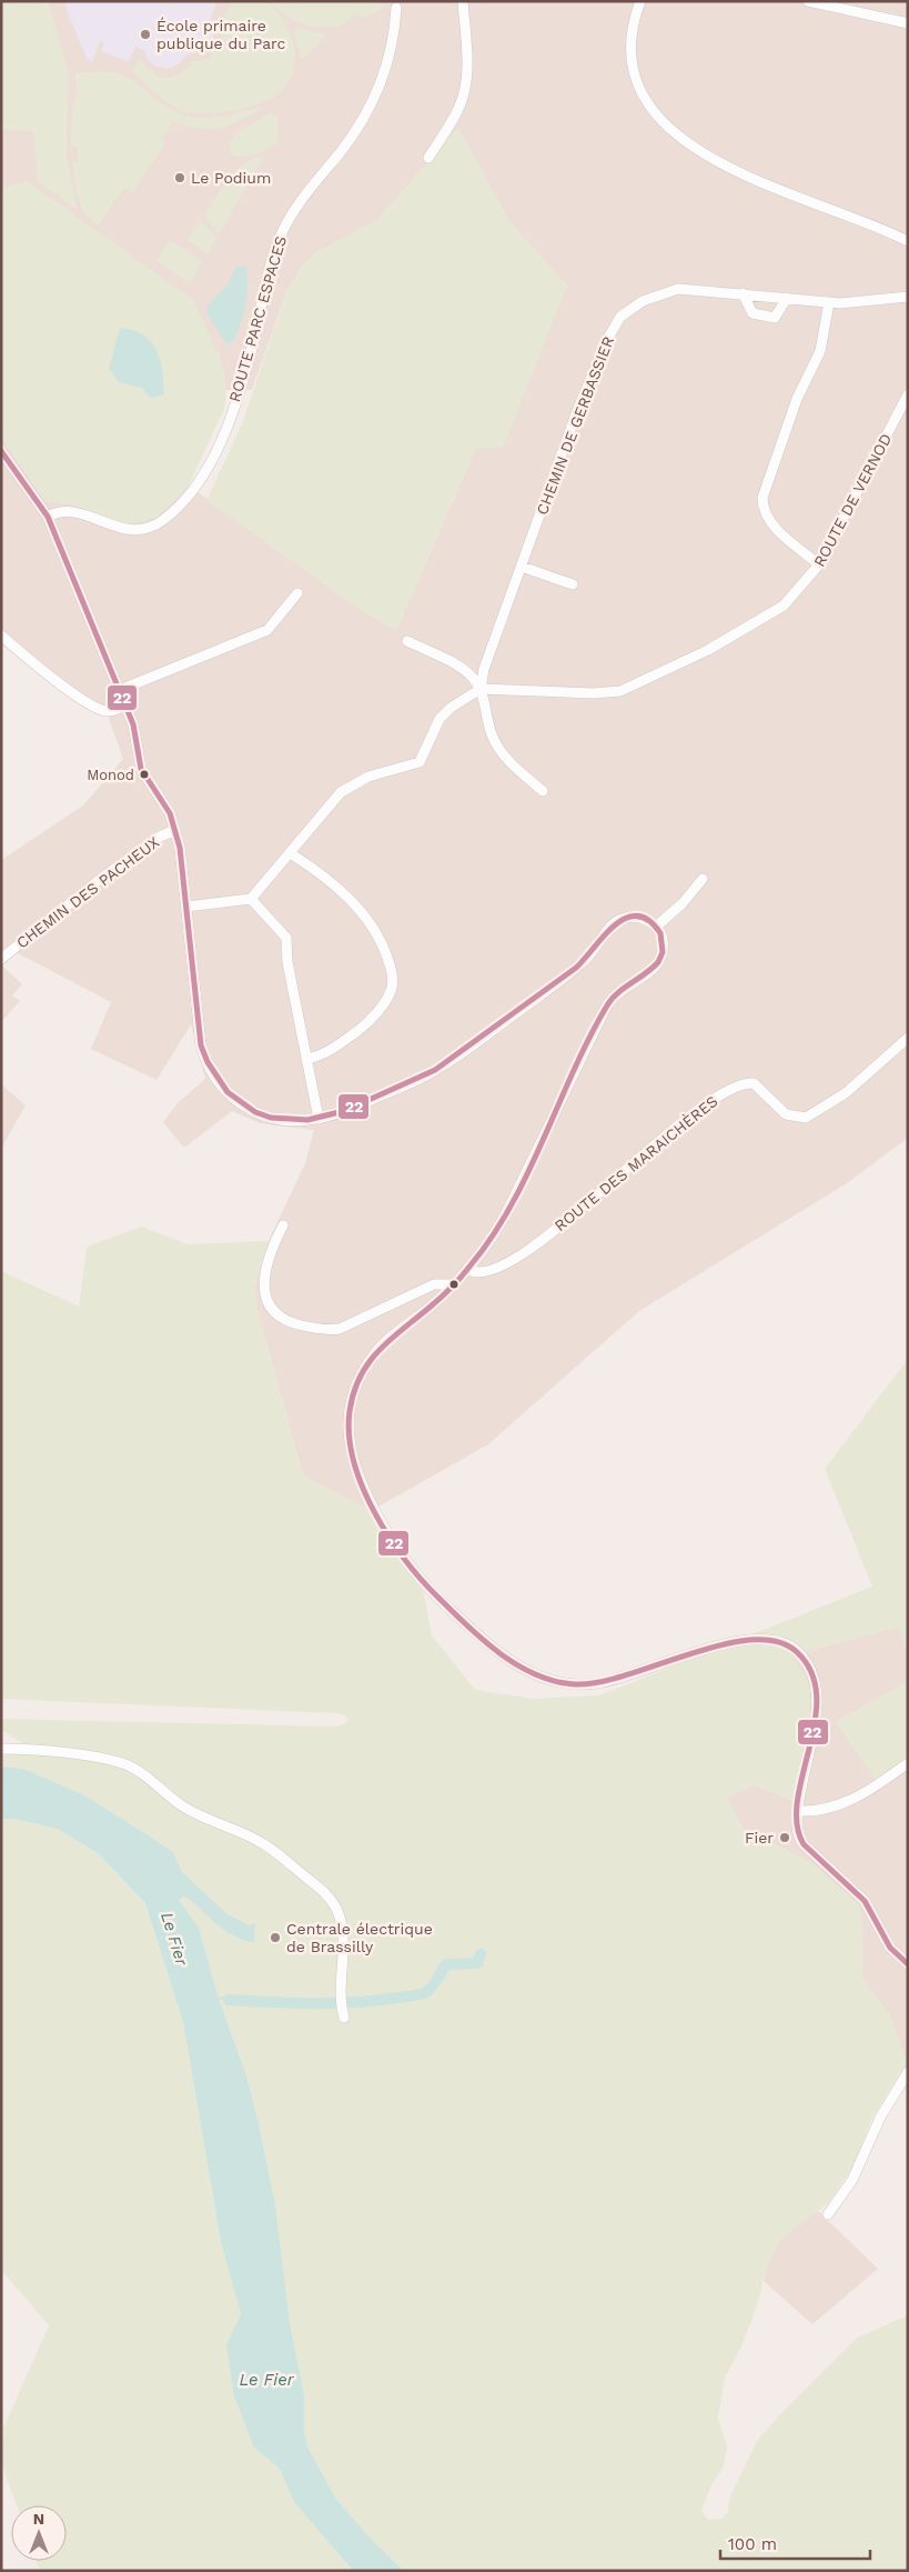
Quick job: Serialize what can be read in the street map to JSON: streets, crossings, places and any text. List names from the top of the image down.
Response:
{
  "streets": {
    "street": [
      "ROUTE PARC ESPACES",
      "CHEMIN DE GERBASSIER",
      "ROUTE DE VERNOD",
      "CHEMIN DES PACHEUX",
      "ROUTE DES MARAICHÈRES"
    ]
  },
  "crossings": [
    ["CHEMIN DE GERBASSIER", "ROUTE DE VERNOD"]
  ],
  "water": ["Le Fier"],
  "places": [
    "École primaire publique du Parc",
    "Le Podium",
    "Monod",
    "Fier",
    "Centrale électrique de Brassilly"
  ],
  "lines": ["transit line 22"],
  "scale_bar": "100 m",
  "north": "top"
}
